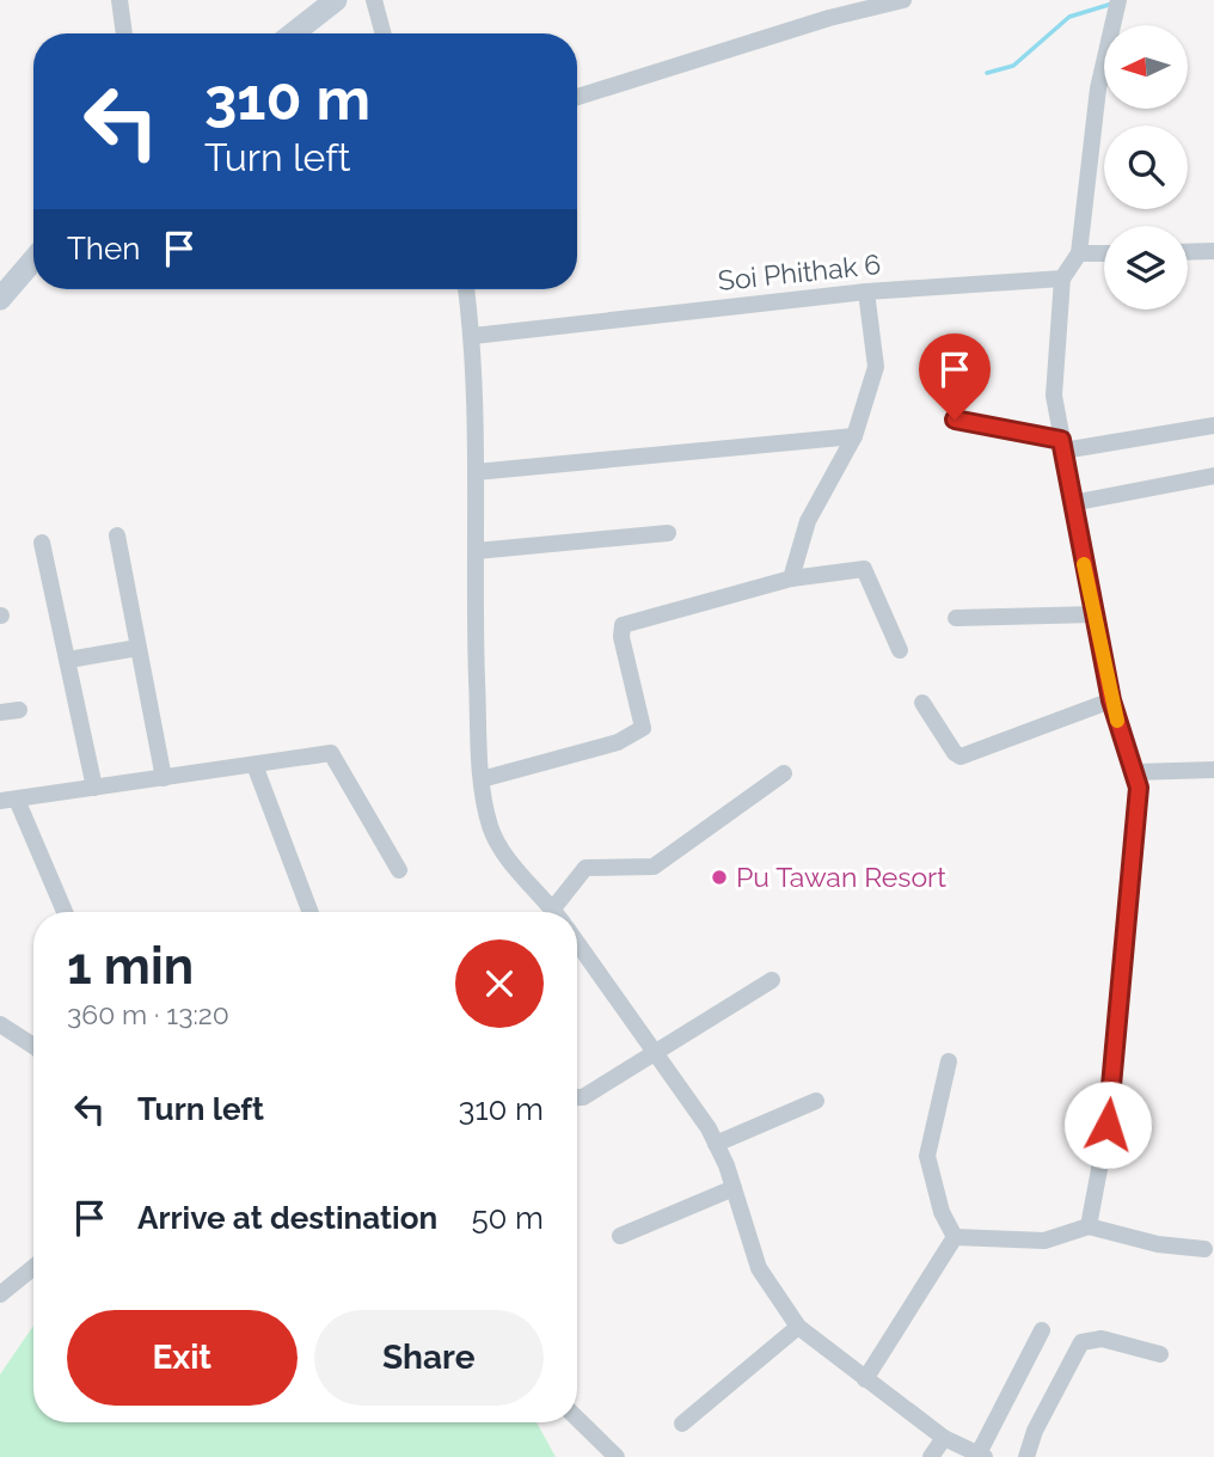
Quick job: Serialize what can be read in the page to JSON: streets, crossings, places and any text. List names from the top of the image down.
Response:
{
  "streets": {
    "street": ["Soi Phithak 6"]
  },
  "places": ["Pu Tawan Resort"],
  "north": "left",
  "page": {
    "turn": ["310 m", "Turn left"],
    "then": "Then",
    "heading": ["1 min", "360 m · 13:20"],
    "list": [
      {
        "name": "Turn left",
        "value": "310 m"
      },
      {
        "name": "Arrive at destination",
        "value": "50 m"
      }
    ],
    "buttons": ["Exit", "Share"]
  }
}
